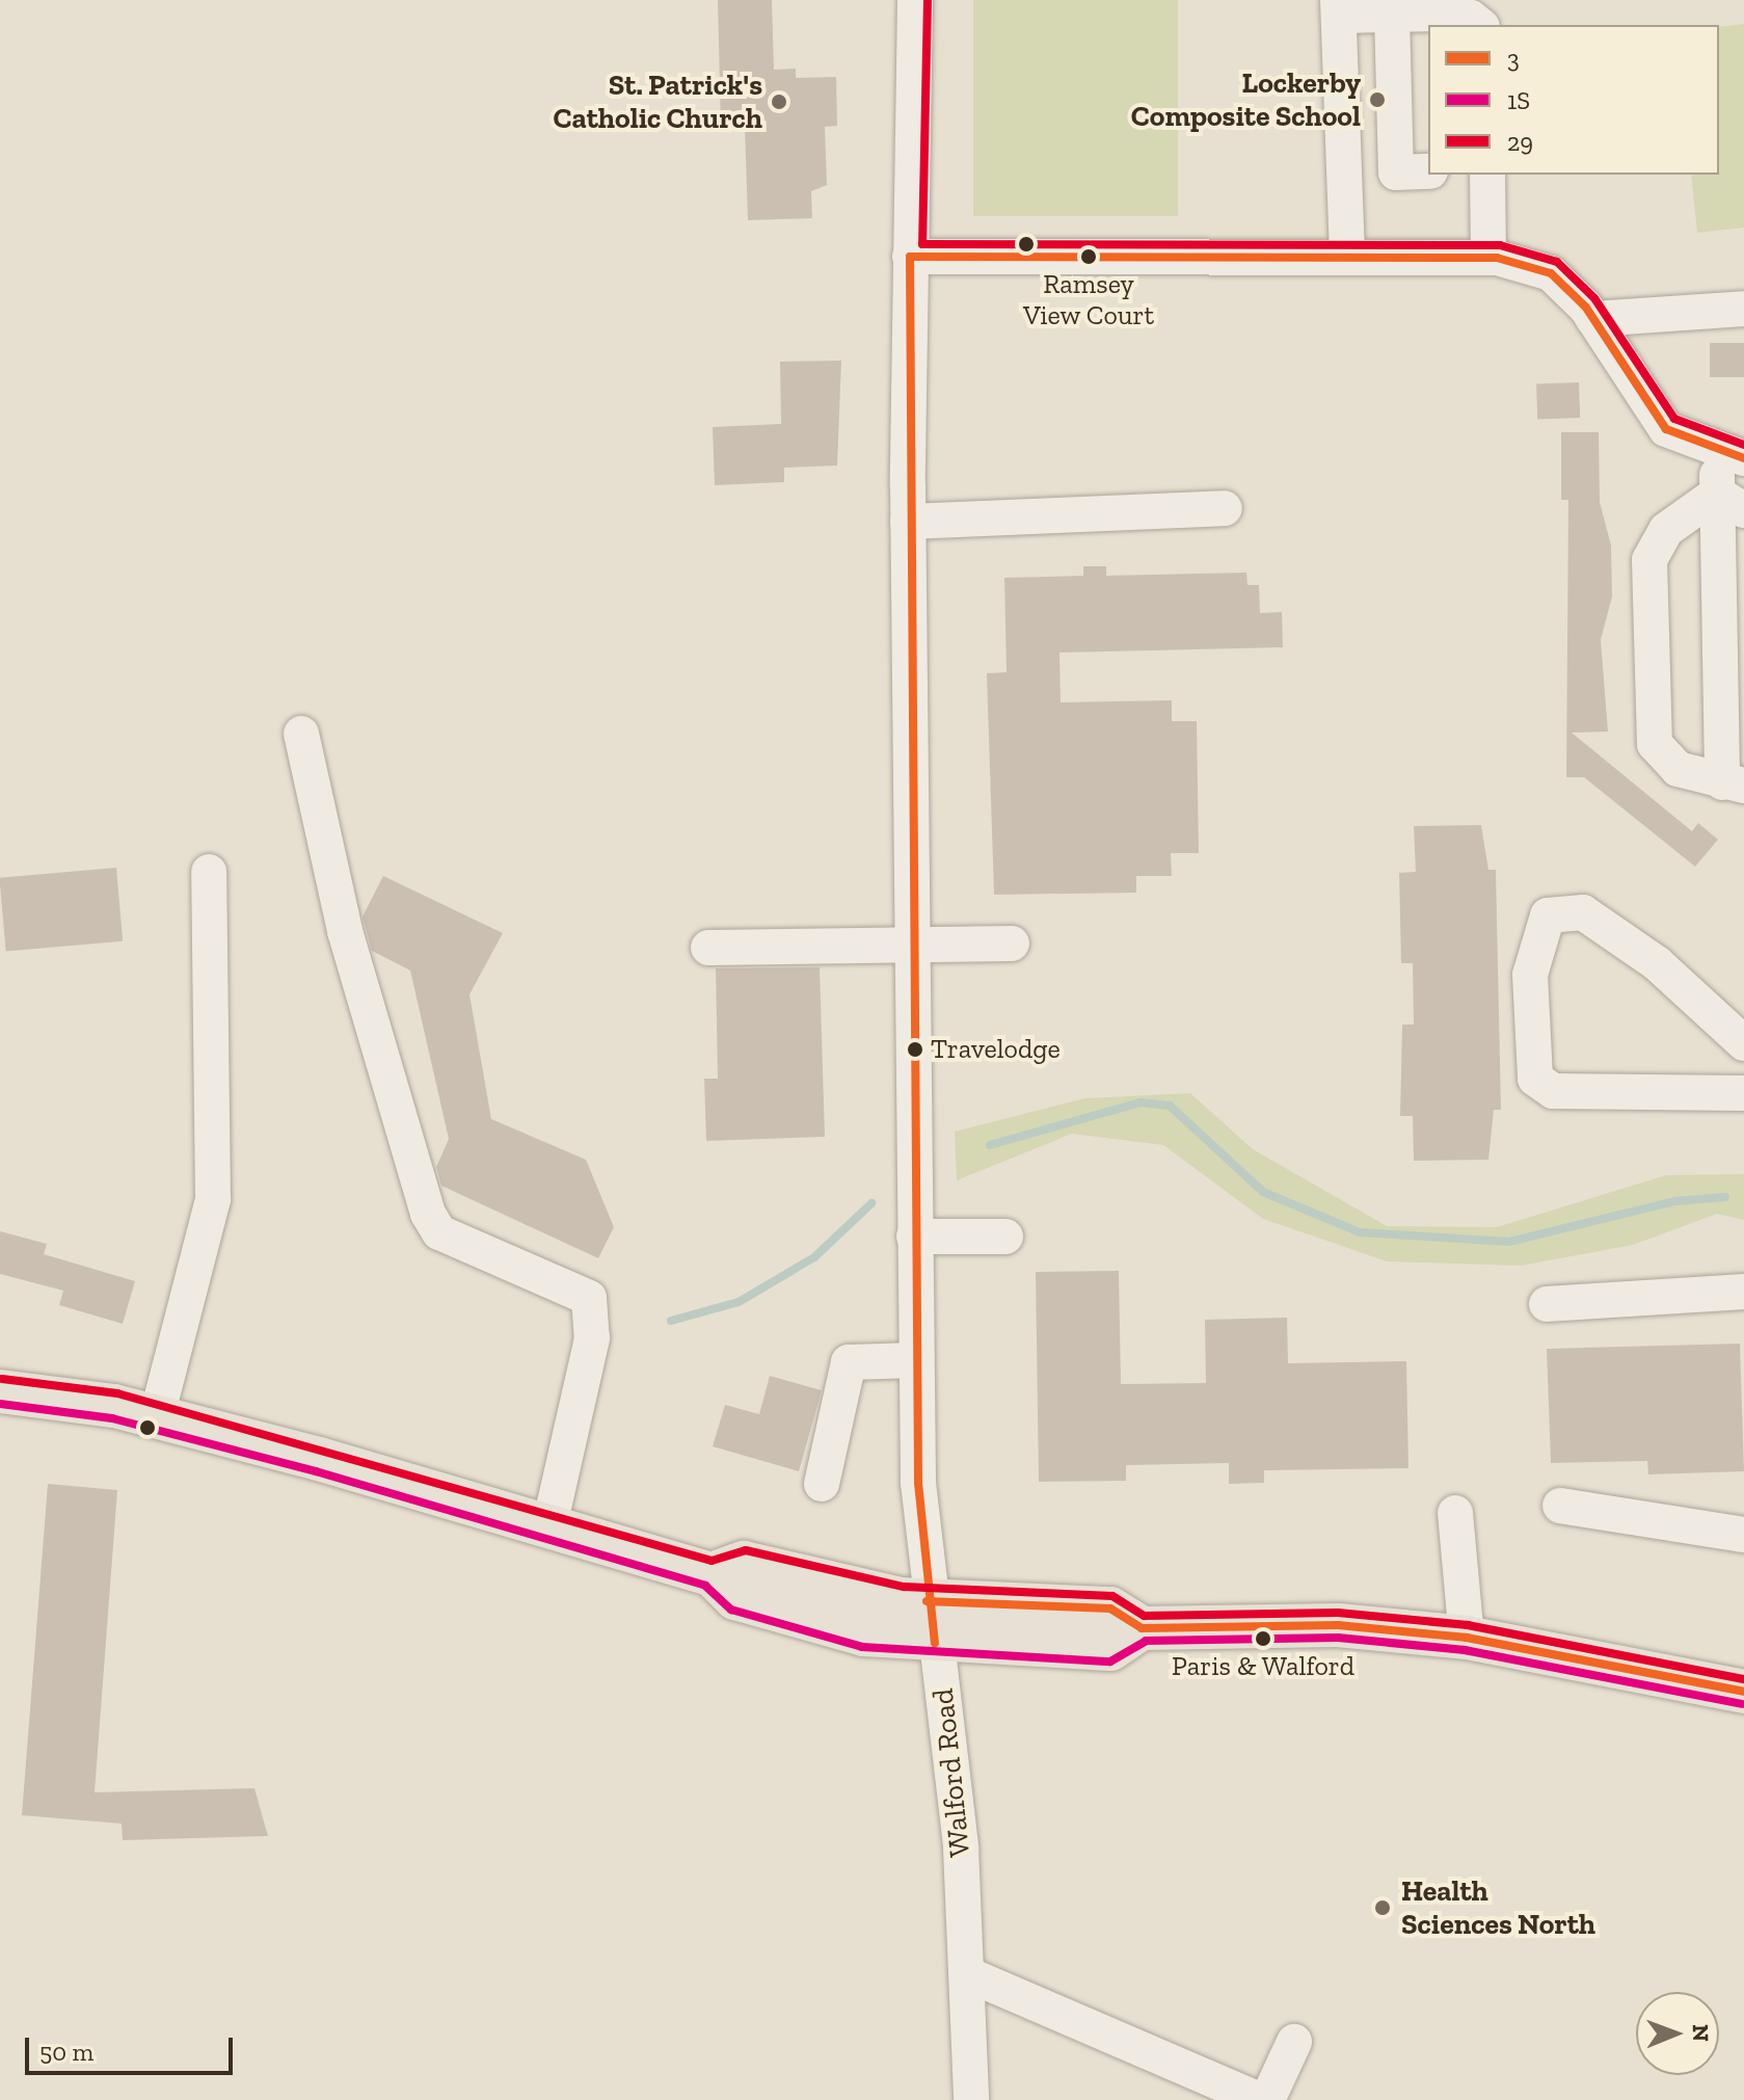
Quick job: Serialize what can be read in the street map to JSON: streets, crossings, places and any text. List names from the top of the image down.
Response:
{
  "streets": {
    "street": ["Walford Road"]
  },
  "places": [
    "Lockerby Composite School",
    "St. Patrick's Catholic Church",
    "Ramsey View Court",
    "Travelodge",
    "Paris & Walford",
    "Health Sciences North"
  ],
  "lines": ["transit line 29", "transit line 3", "transit line 1S"],
  "legend": ["3", "1S", "29"],
  "scale_bar": "50 m",
  "north": "right"
}
